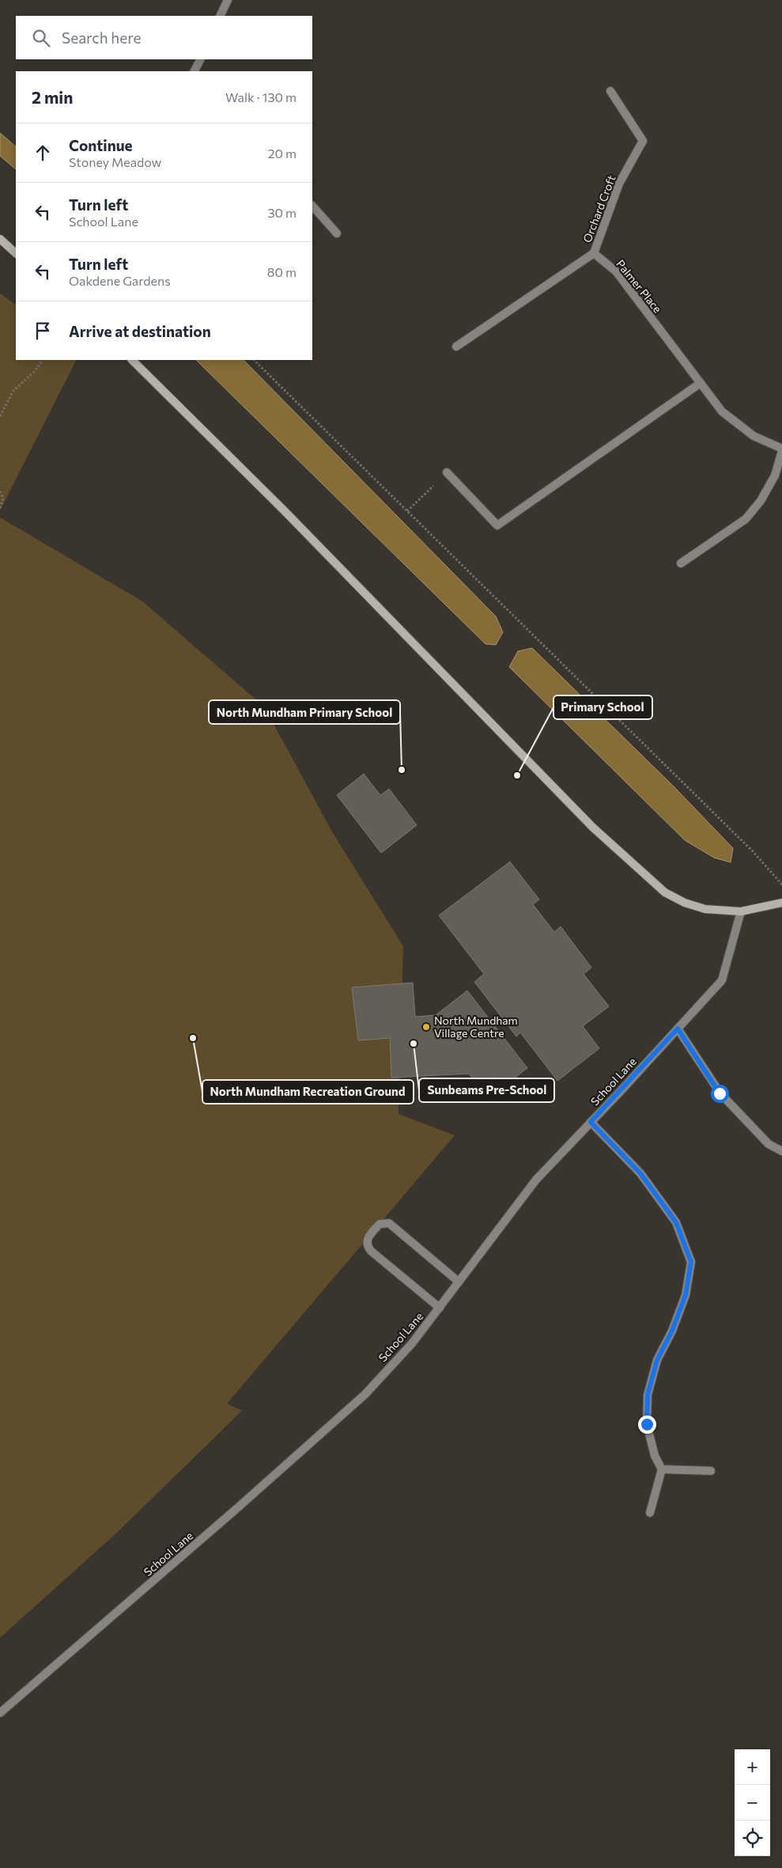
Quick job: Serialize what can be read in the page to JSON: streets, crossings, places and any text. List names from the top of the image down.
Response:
{
  "streets": {
    "street": ["Orchard Croft", "Palmer Place", "School Lane"]
  },
  "crossings": [
    ["Orchard Croft", "Palmer Place"]
  ],
  "places": [
    "North Mundham Primary School",
    "Primary School",
    "North Mundham Village Centre",
    "North Mundham Recreation Ground",
    "Sunbeams Pre-School"
  ],
  "page": {
    "search": "Search here",
    "heading": ["2 min", "Walk · 130 m"],
    "list": [
      ["Continue", "Stoney Meadow", "20 m"],
      ["Turn left", "School Lane", "30 m"],
      ["Turn left", "Oakdene Gardens", "80 m"],
      "Arrive at destination"
    ],
    "map_buttons": ["+", "−"]
  }
}
